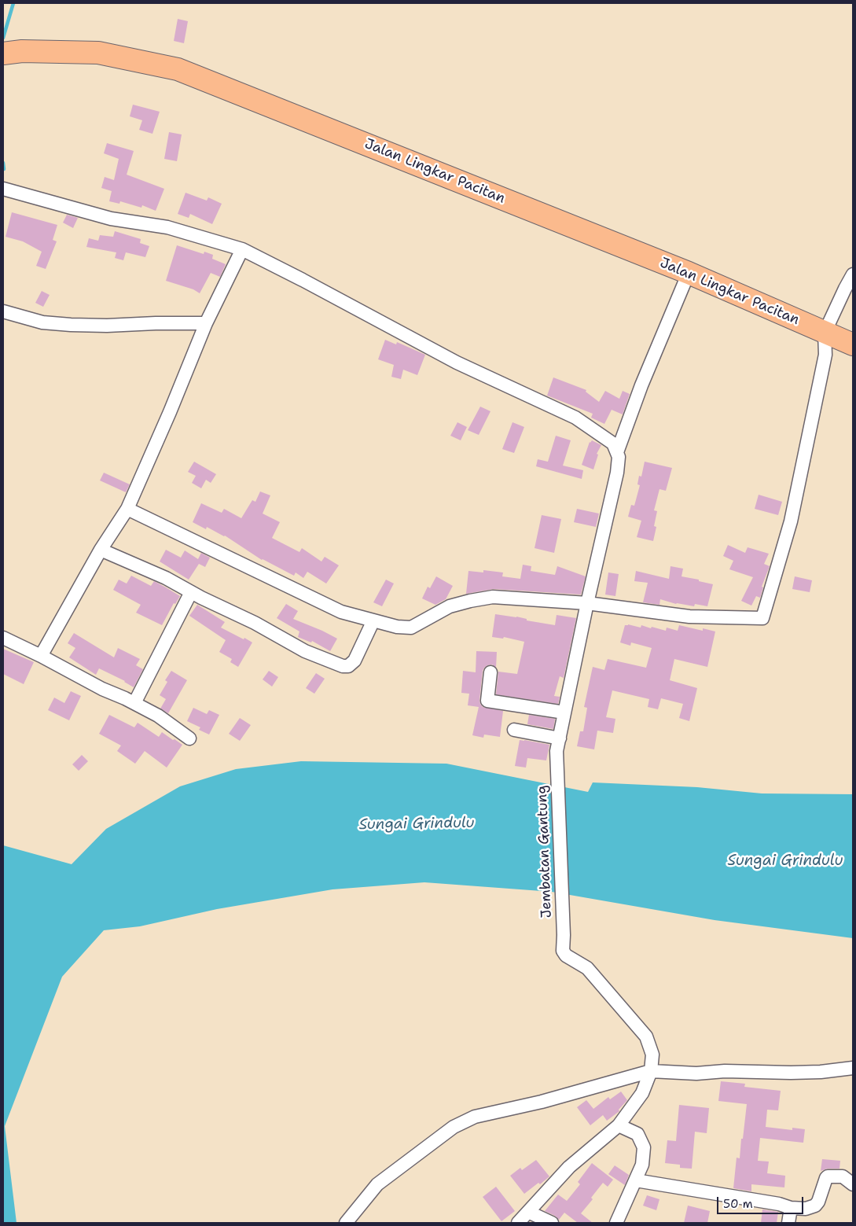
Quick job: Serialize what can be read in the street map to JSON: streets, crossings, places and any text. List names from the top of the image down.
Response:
{
  "streets": {
    "highway": ["Jalan Lingkar Pacitan"],
    "street": ["Jembatan Gantung"]
  },
  "water": ["Sungai Grindulu"],
  "scale_bar": "50 m"
}
